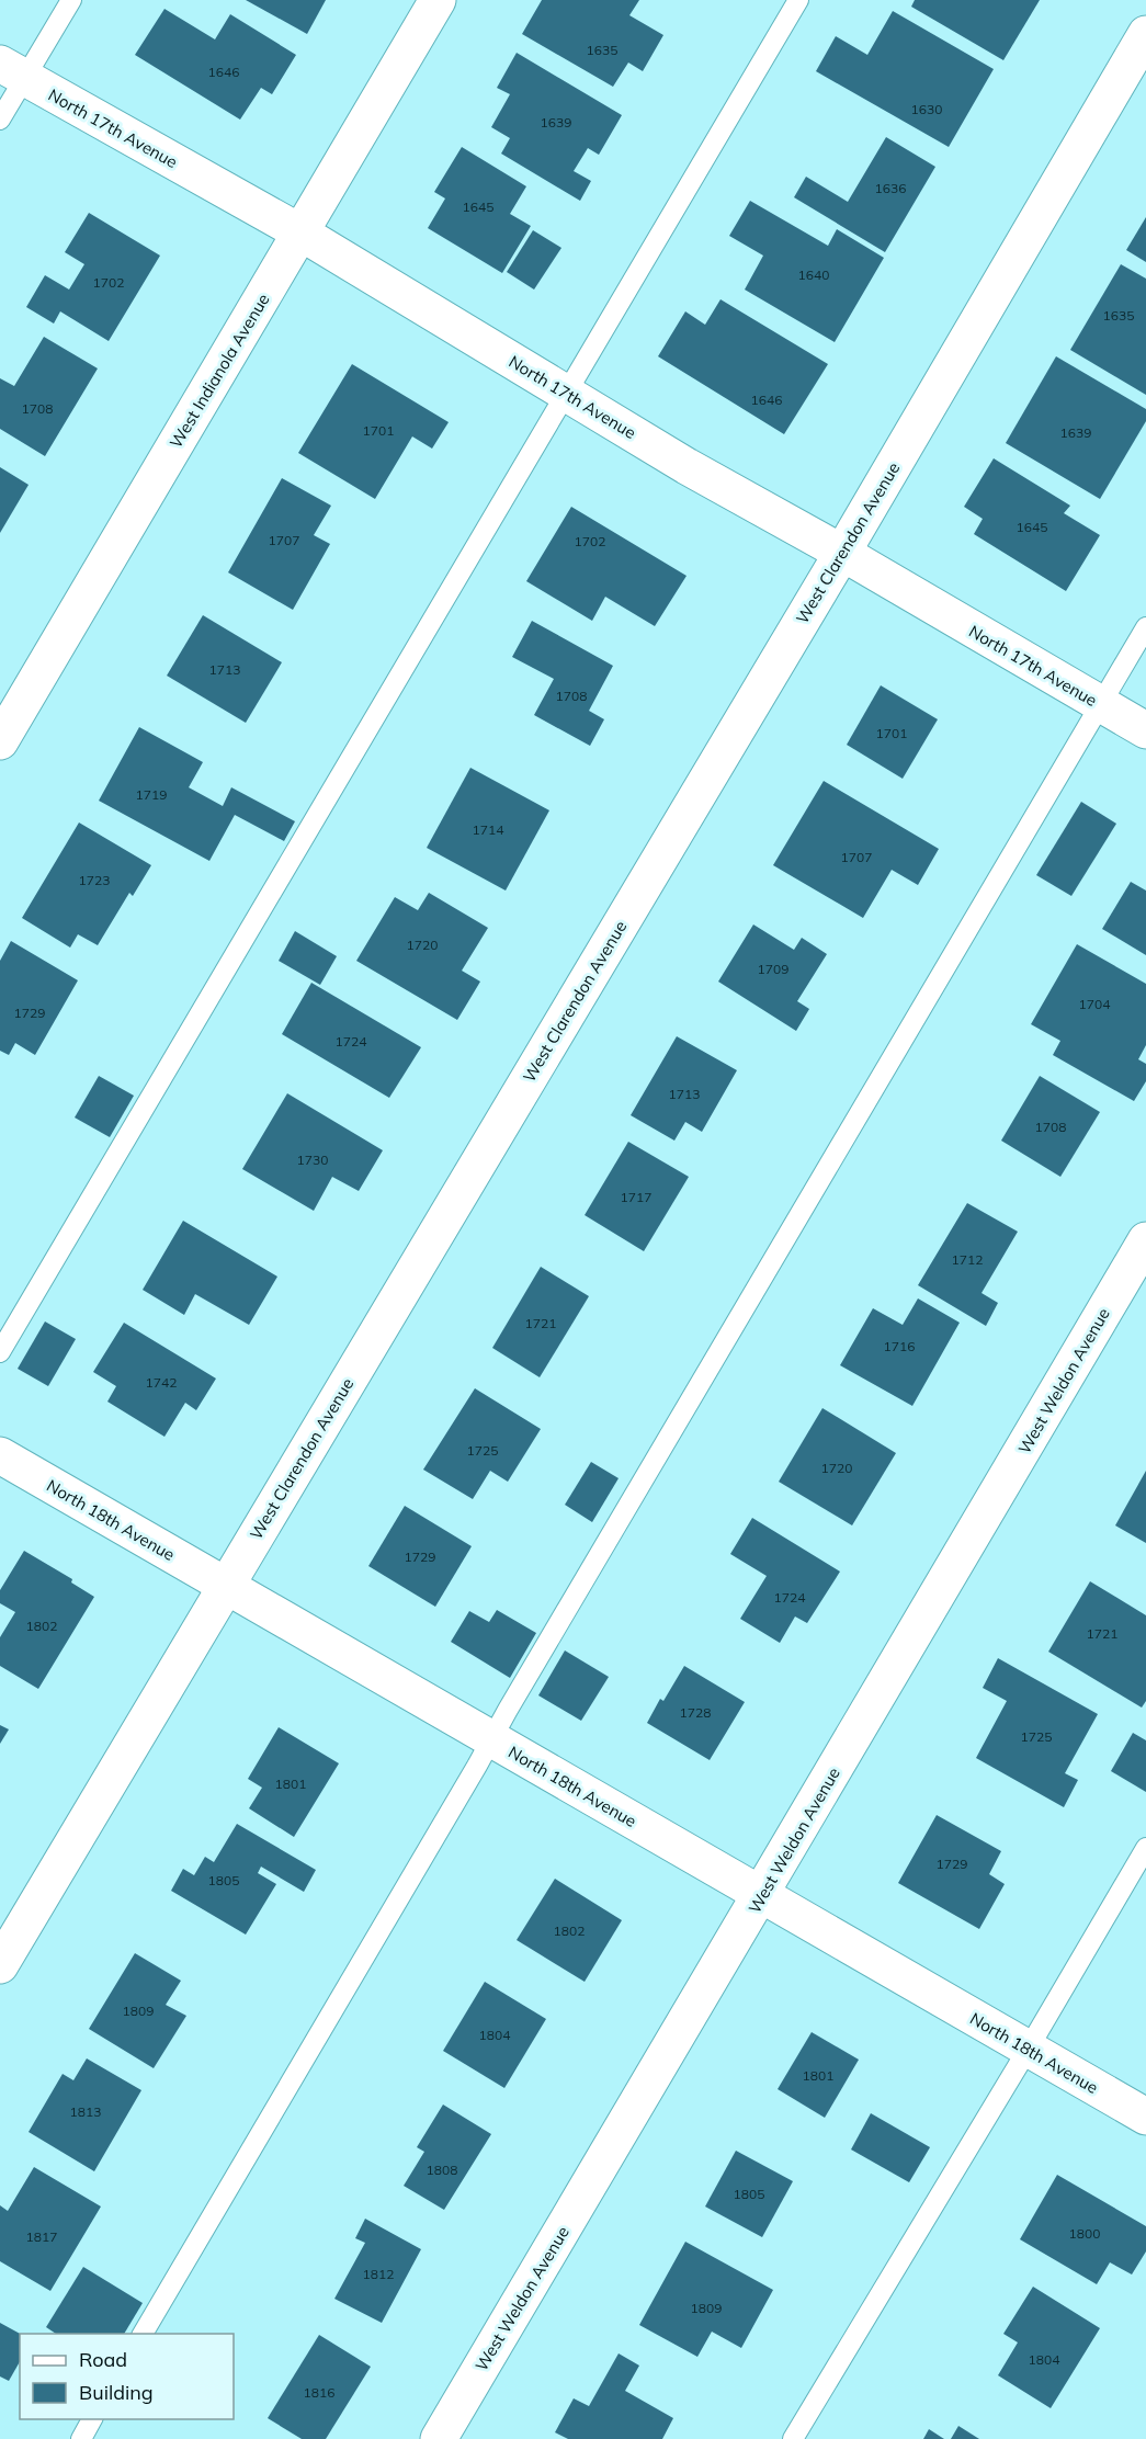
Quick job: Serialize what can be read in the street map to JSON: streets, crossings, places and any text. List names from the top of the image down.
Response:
{
  "streets": {
    "street": [
      "North 17th Avenue",
      "West Indianola Avenue",
      "West Clarendon Avenue",
      "West Weldon Avenue",
      "North 18th Avenue"
    ]
  },
  "crossings": [
    ["North 17th Avenue", "West Indianola Avenue"],
    ["North 17th Avenue", "West Clarendon Avenue"],
    ["West Clarendon Avenue", "North 18th Avenue"],
    ["West Weldon Avenue", "North 18th Avenue"]
  ],
  "house_numbers": [
    "1635",
    "1646",
    "1630",
    "1639",
    "1636",
    "1645",
    "1640",
    "1702",
    "1635",
    "1646",
    "1708",
    "1701",
    "1639",
    "1645",
    "1707",
    "1702",
    "1713",
    "1708",
    "1701",
    "1719",
    "1714",
    "1707",
    "1723",
    "1720",
    "1709",
    "1704",
    "1729",
    "1724",
    "1713",
    "1708",
    "1730",
    "1717",
    "1712",
    "1721",
    "1716",
    "1742",
    "1725",
    "1720",
    "1729",
    "1724",
    "1802",
    "1721",
    "1728",
    "1725",
    "1801",
    "1729",
    "1805",
    "1802",
    "1809",
    "1804",
    "1801",
    "1813",
    "1808",
    "1805",
    "1800",
    "1817",
    "1812",
    "1809",
    "1804",
    "1816"
  ],
  "legend": ["Road", "Building"]
}
